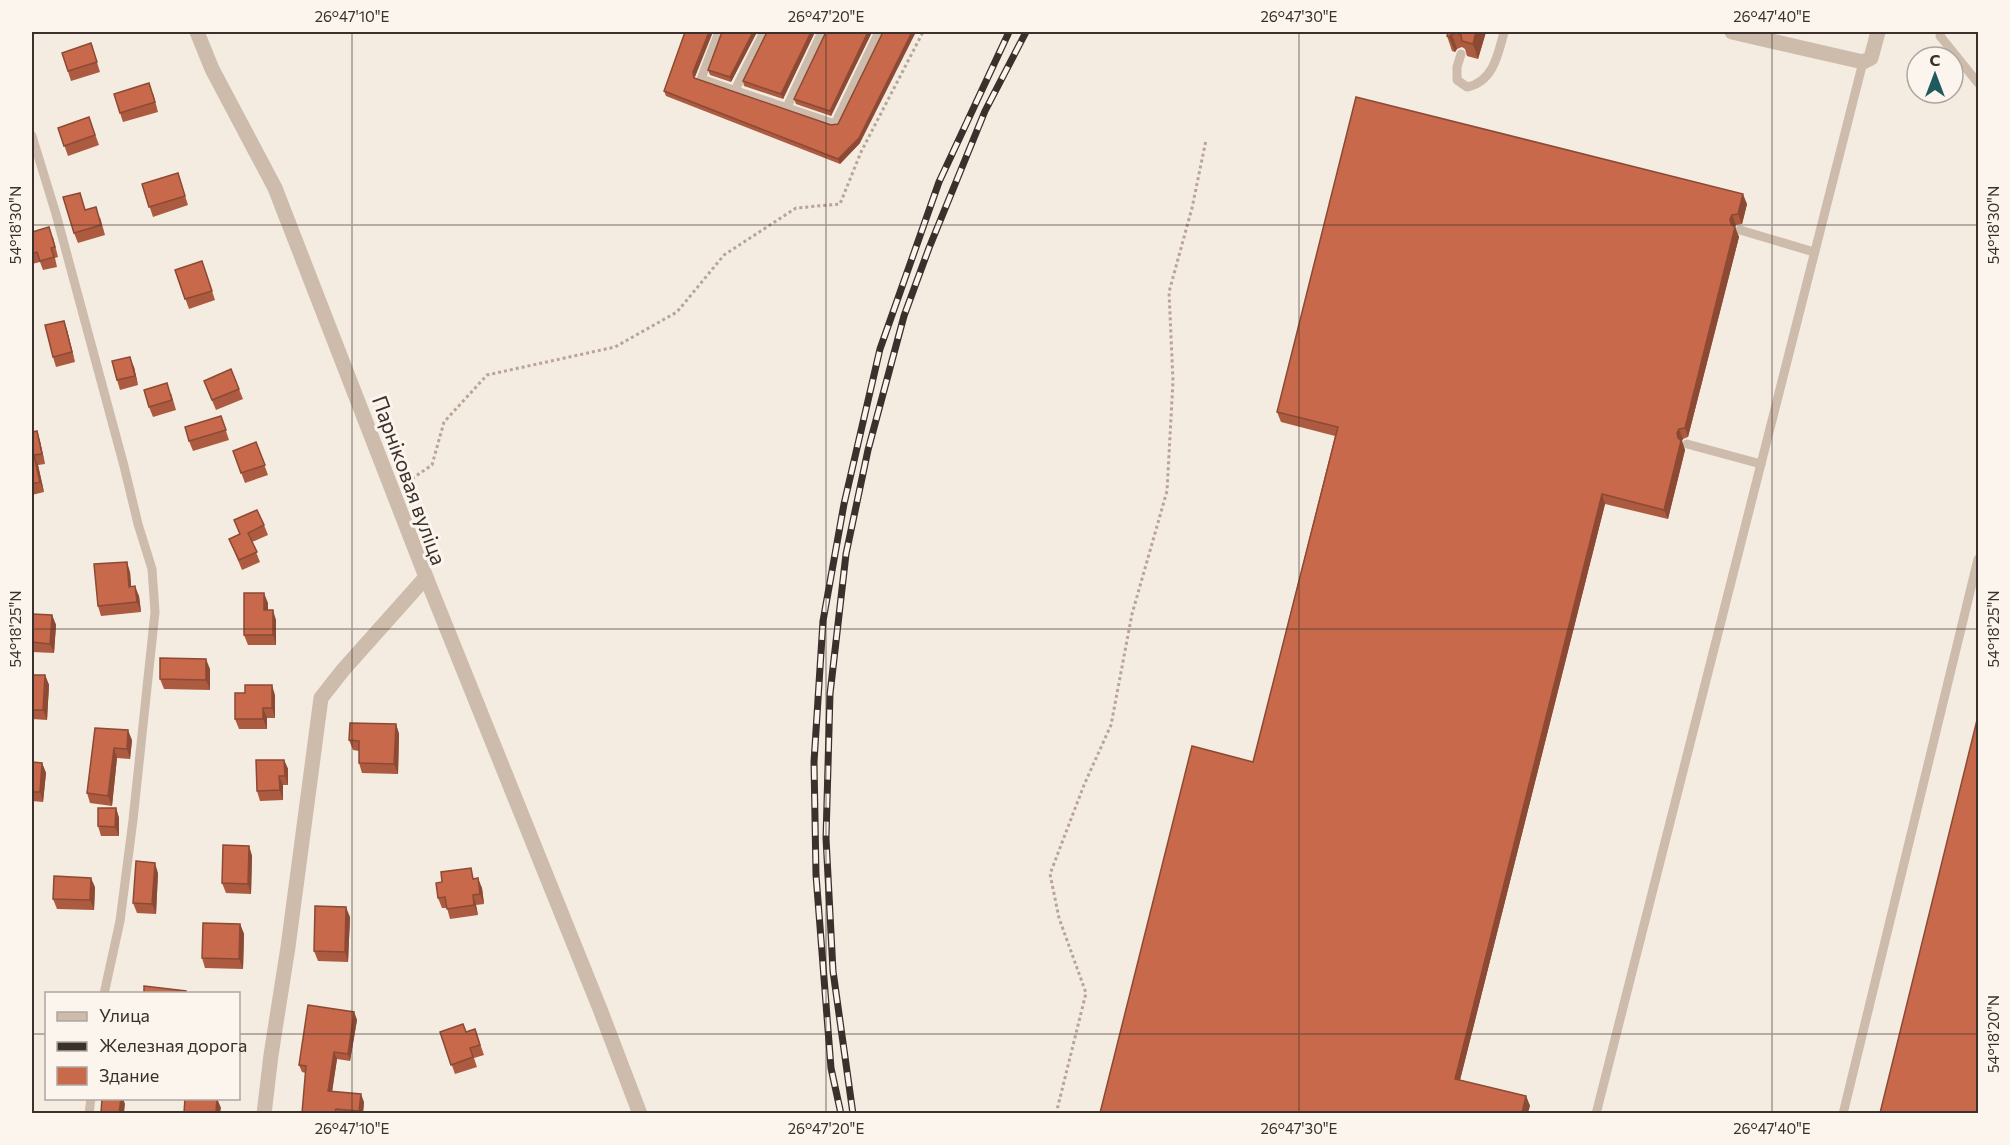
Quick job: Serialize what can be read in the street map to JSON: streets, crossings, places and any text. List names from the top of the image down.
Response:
{
  "streets": {
    "street": ["Парніковая вуліца"]
  },
  "legend": ["Улица", "Железная дорога", "Здание"],
  "north": "top",
  "coordinates": [
    "26°47'10\"E",
    "26°47'20\"E",
    "26°47'30\"E",
    "26°47'40\"E",
    "54°18'30\"N",
    "54°18'25\"N",
    "54°18'20\"N"
  ]
}
